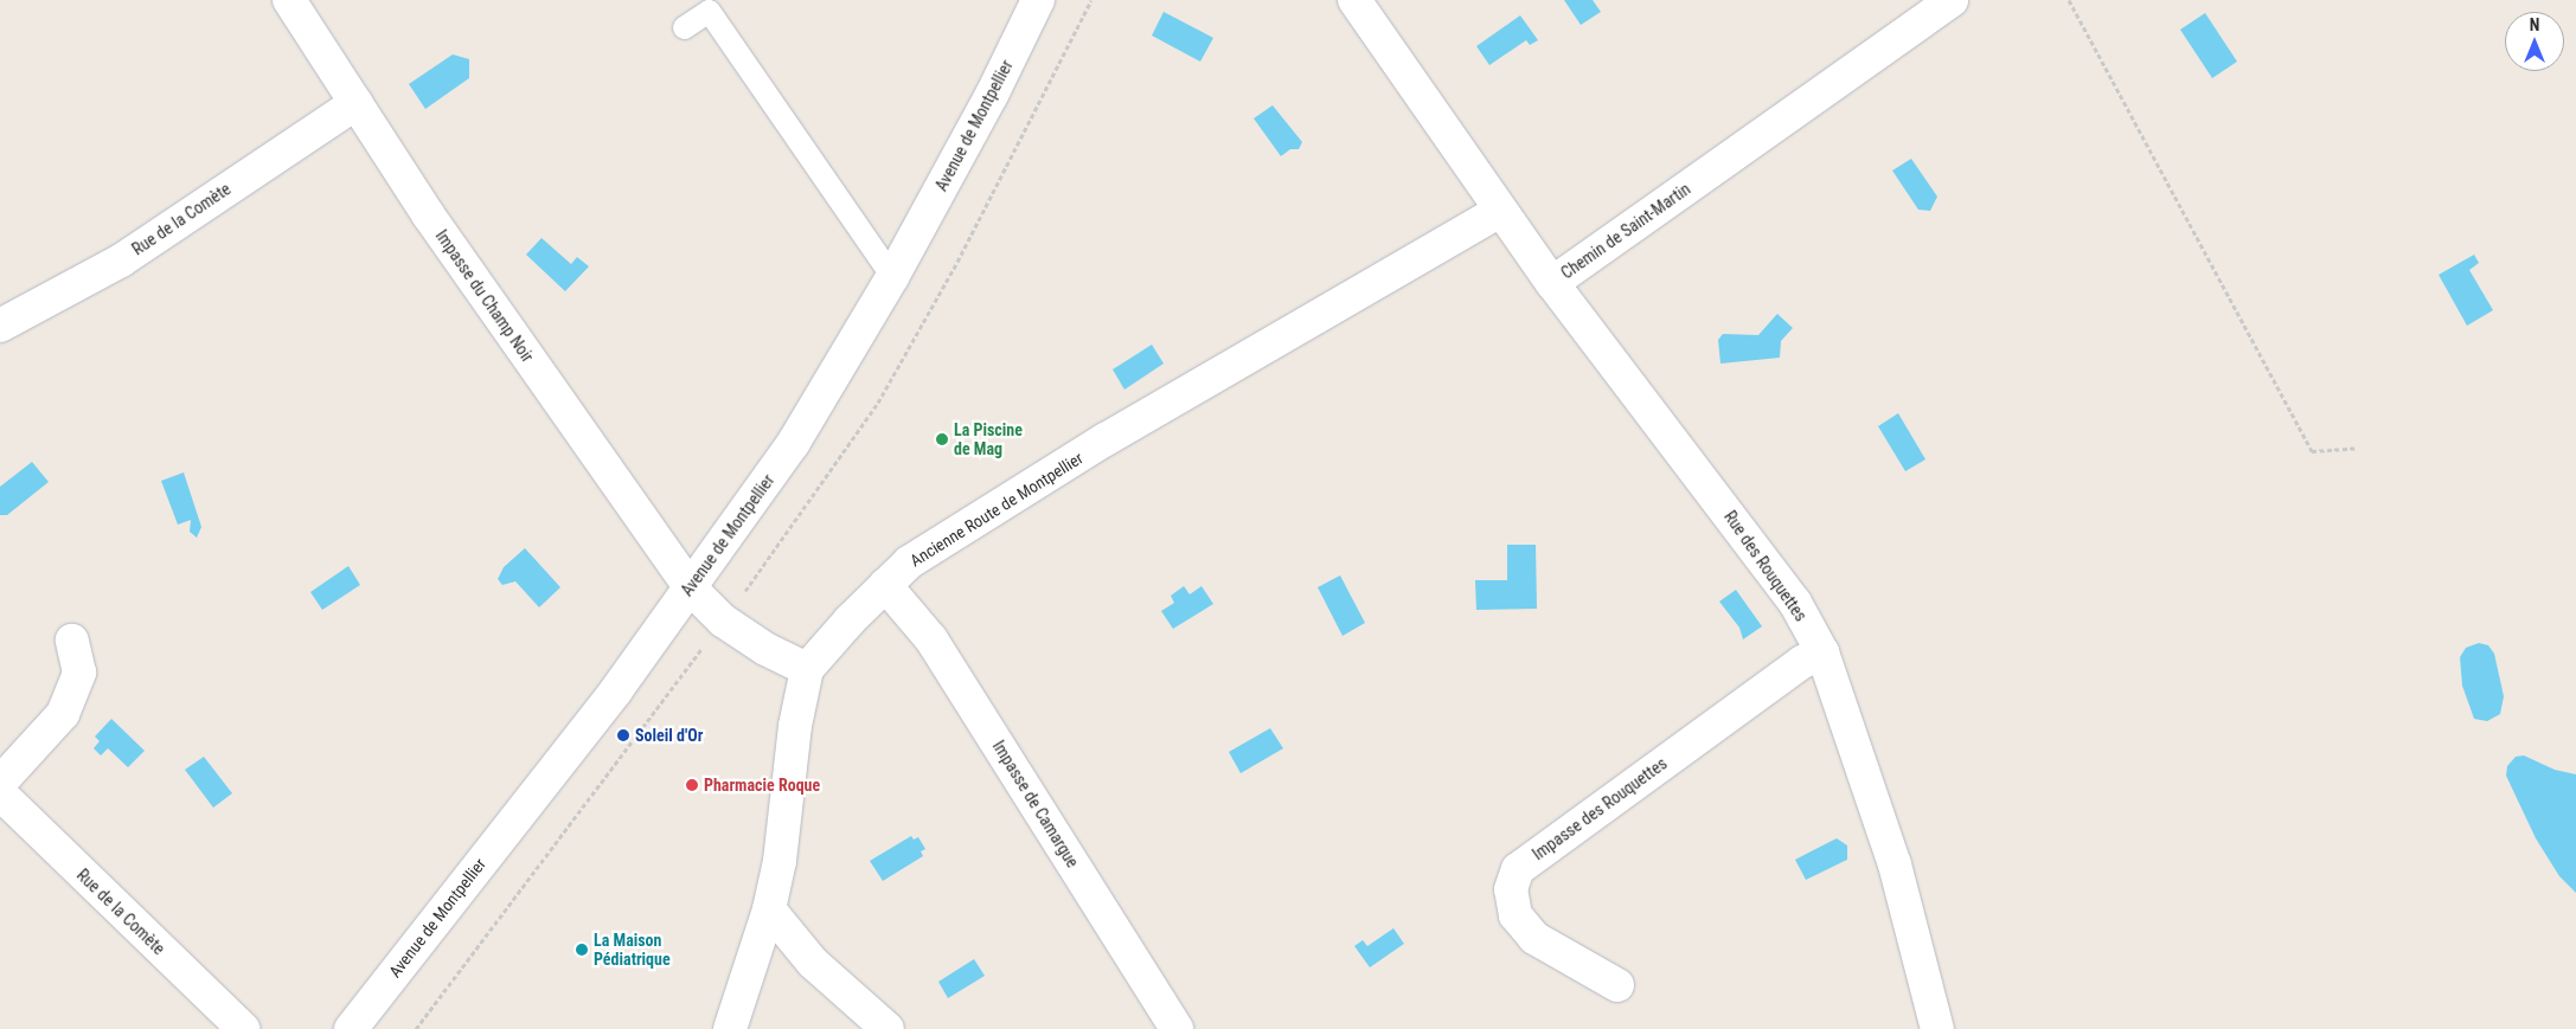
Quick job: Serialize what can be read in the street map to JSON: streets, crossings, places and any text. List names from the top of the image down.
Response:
{
  "streets": {
    "street": [
      "Avenue de Montpellier",
      "Rue de la Comète",
      "Chemin de Saint-Martin",
      "Impasse du Champ Noir",
      "Ancienne Route de Montpellier",
      "Rue des Rouquettes",
      "Impasse de Camargue",
      "Impasse des Rouquettes"
    ]
  },
  "crossings": [
    ["Avenue de Montpellier", "Impasse du Champ Noir"],
    ["Rue de la Comète", "Impasse du Champ Noir"],
    ["Chemin de Saint-Martin", "Ancienne Route de Montpellier"],
    ["Chemin de Saint-Martin", "Rue des Rouquettes"],
    ["Impasse du Champ Noir", "Ancienne Route de Montpellier"],
    ["Ancienne Route de Montpellier", "Impasse de Camargue"],
    ["Rue des Rouquettes", "Impasse des Rouquettes"]
  ],
  "places": [
    "La Piscine de Mag",
    "Soleil d'Or",
    "Pharmacie Roque",
    "La Maison Pédiatrique"
  ],
  "north": "top"
}
